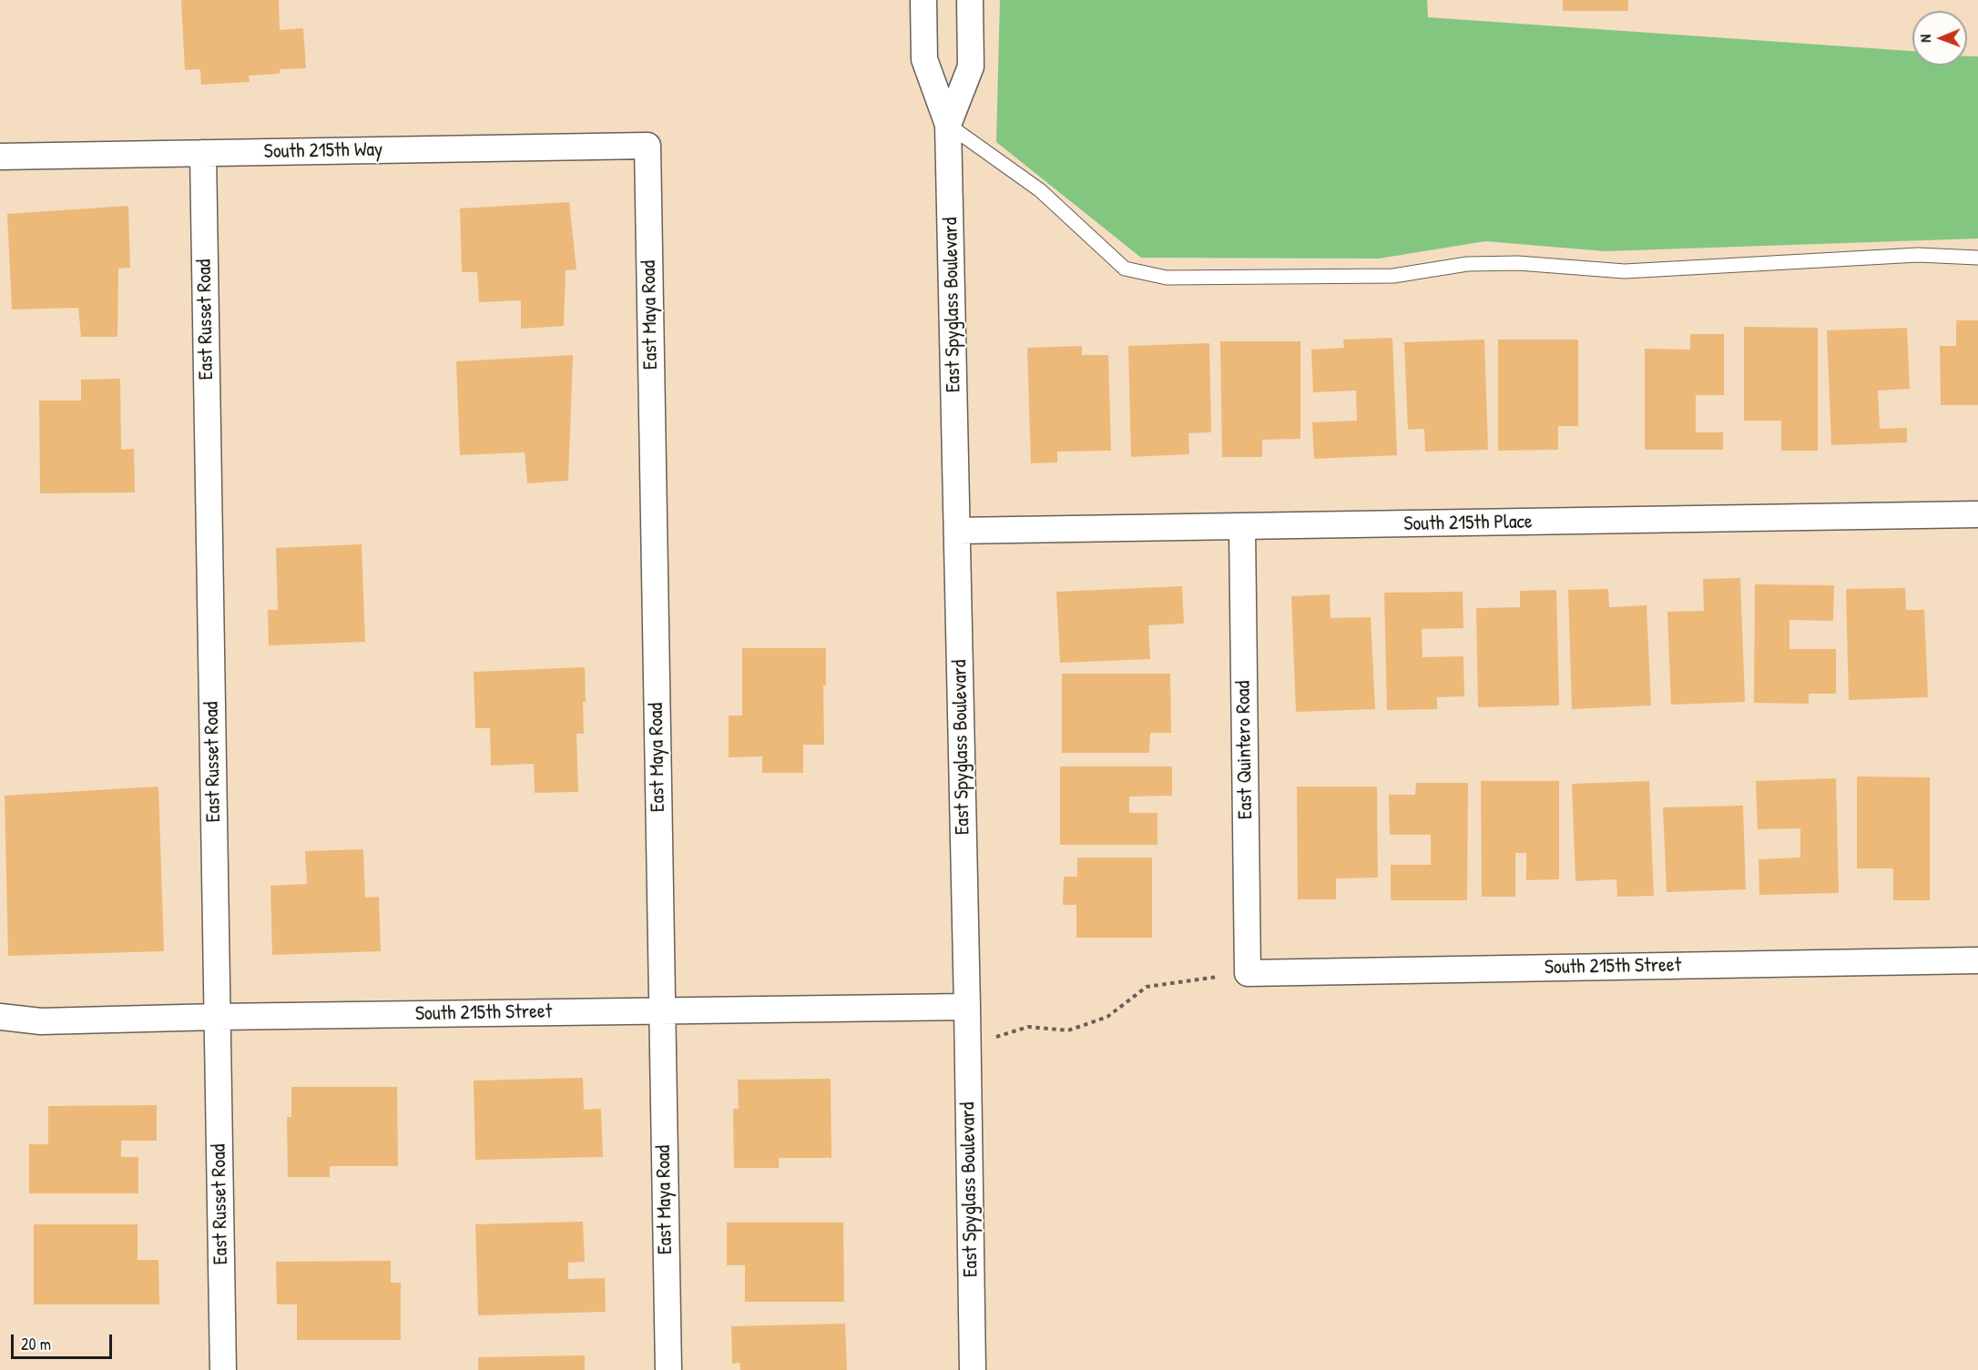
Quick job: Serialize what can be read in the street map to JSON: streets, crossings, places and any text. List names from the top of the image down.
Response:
{
  "streets": {
    "street": [
      "South 215th Way",
      "East Spyglass Boulevard",
      "East Maya Road",
      "East Russet Road",
      "South 215th Place",
      "East Quintero Road",
      "South 215th Street"
    ]
  },
  "crossings": [
    ["South 215th Way", "East Maya Road"],
    ["South 215th Way", "East Russet Road"],
    ["East Spyglass Boulevard", "South 215th Place"],
    ["East Spyglass Boulevard", "South 215th Street"],
    ["East Maya Road", "South 215th Street"],
    ["East Russet Road", "South 215th Street"],
    ["South 215th Place", "East Quintero Road"],
    ["East Quintero Road", "South 215th Street"]
  ],
  "scale_bar": "20 m",
  "north": "left"
}
